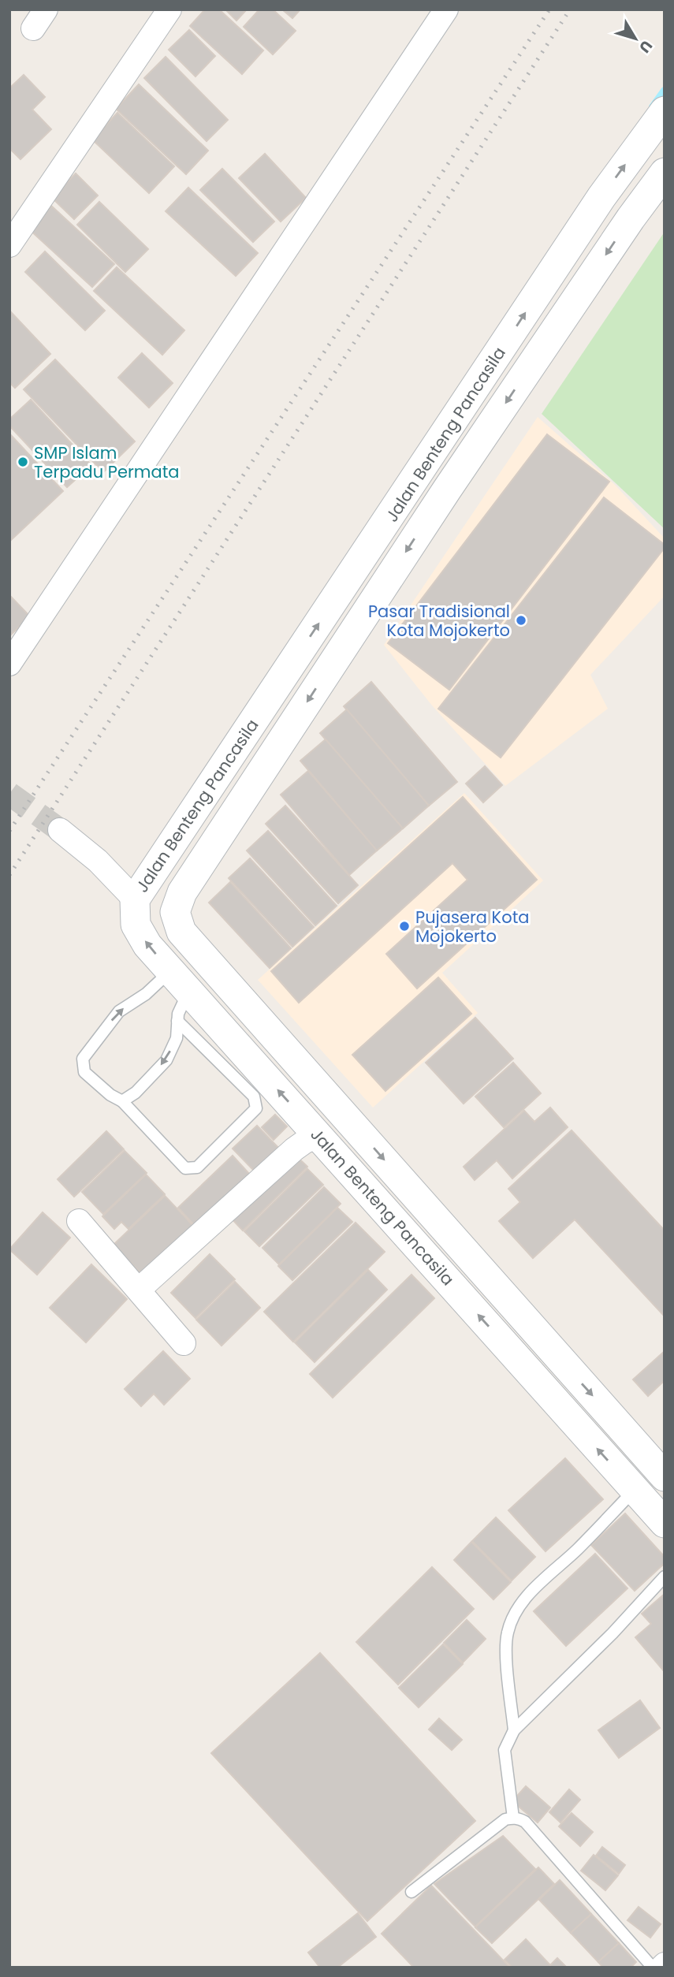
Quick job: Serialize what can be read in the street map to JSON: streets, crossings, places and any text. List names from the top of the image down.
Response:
{
  "streets": {
    "street": ["Jalan Benteng Pancasila"]
  },
  "places": ["SMP Islam Terpadu Permata", "Pasar Tradisional Kota Mojokerto", "Pujasera Kota Mojokerto"],
  "north": "bottom right"
}
